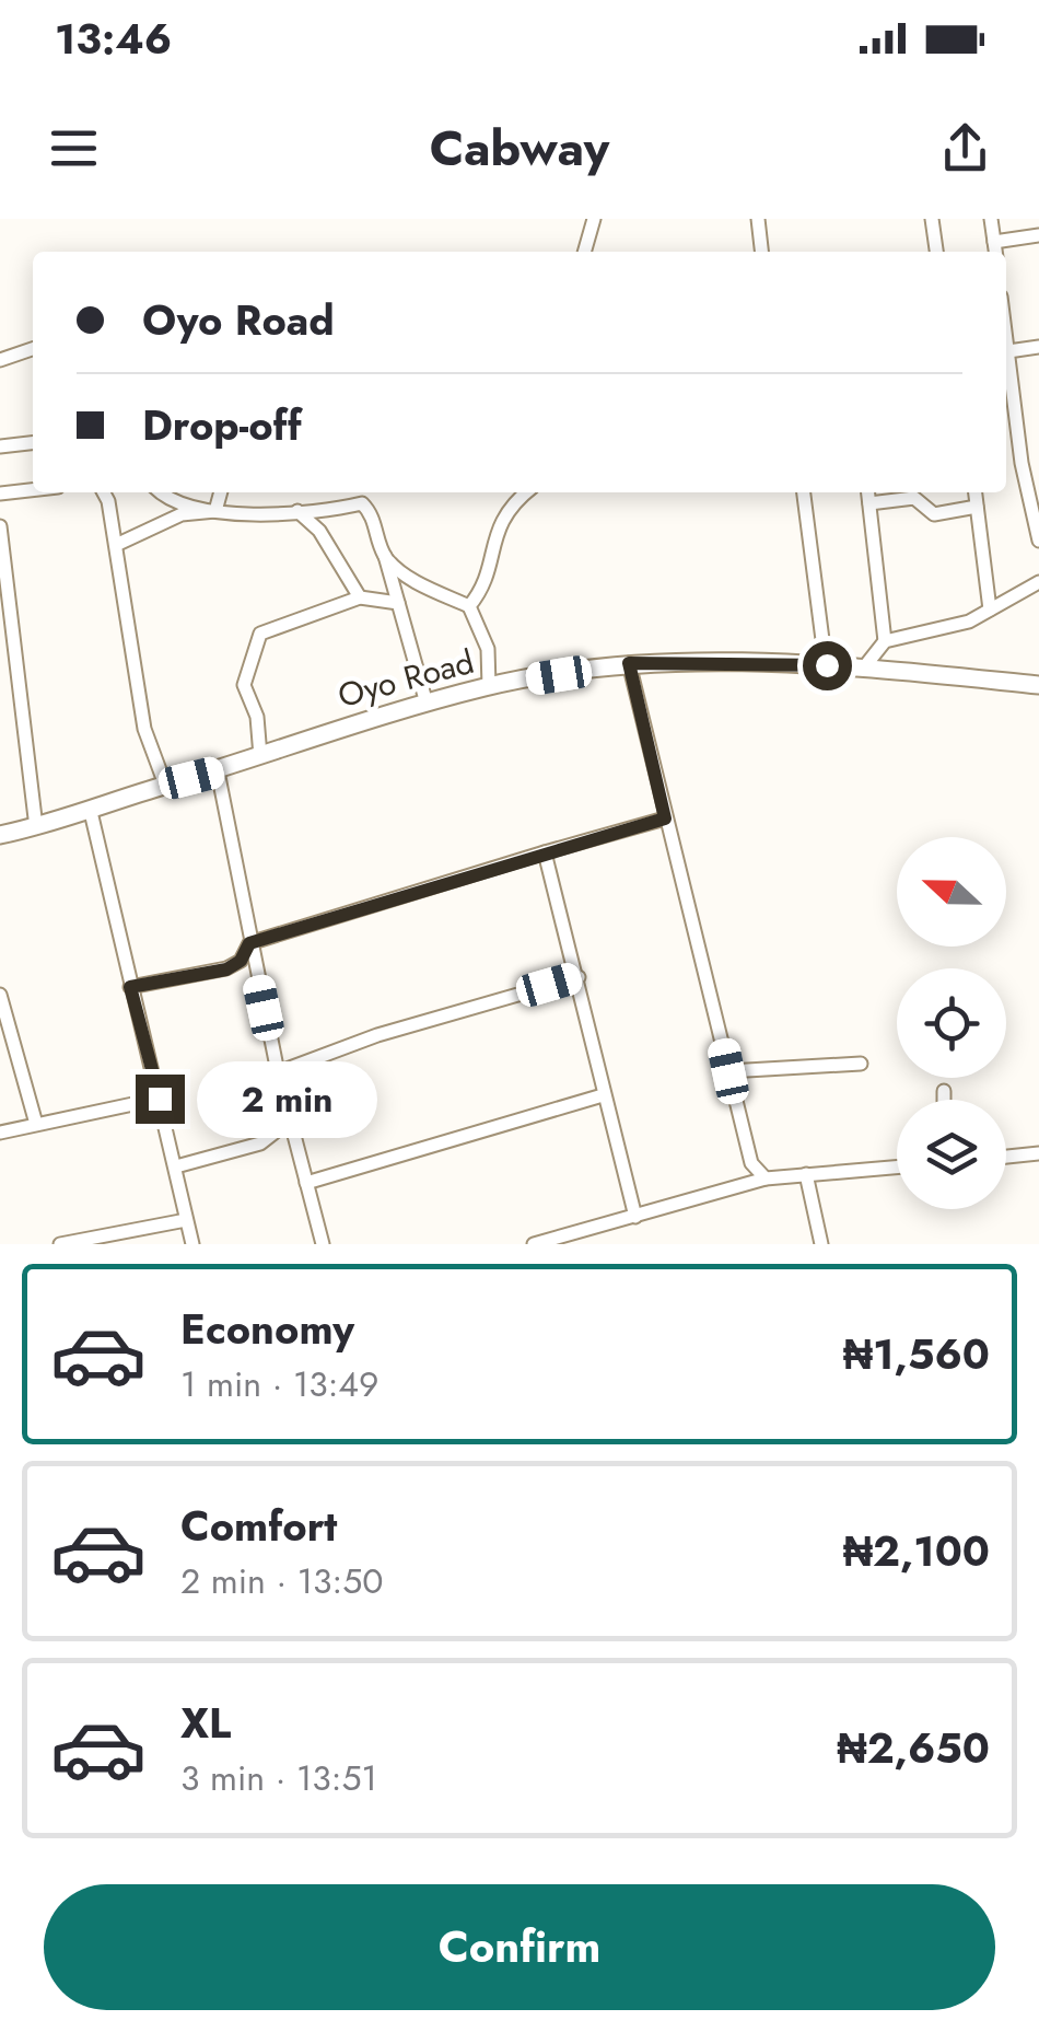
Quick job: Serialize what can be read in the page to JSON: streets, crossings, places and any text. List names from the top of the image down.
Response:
{
  "streets": {
    "street": ["Oyo Road"]
  },
  "north": "left",
  "page": {
    "status": "13:46",
    "header": "Cabway",
    "banner": ["Oyo Road", "Drop-off"],
    "bubble": "2 min",
    "list": [
      {
        "name": "Economy",
        "note": "1 min · 13:49",
        "value": "₦1,560"
      },
      {
        "name": "Comfort",
        "note": "2 min · 13:50",
        "value": "₦2,100"
      },
      {
        "name": "XL",
        "note": "3 min · 13:51",
        "value": "₦2,650"
      }
    ],
    "buttons": "Confirm"
  }
}
